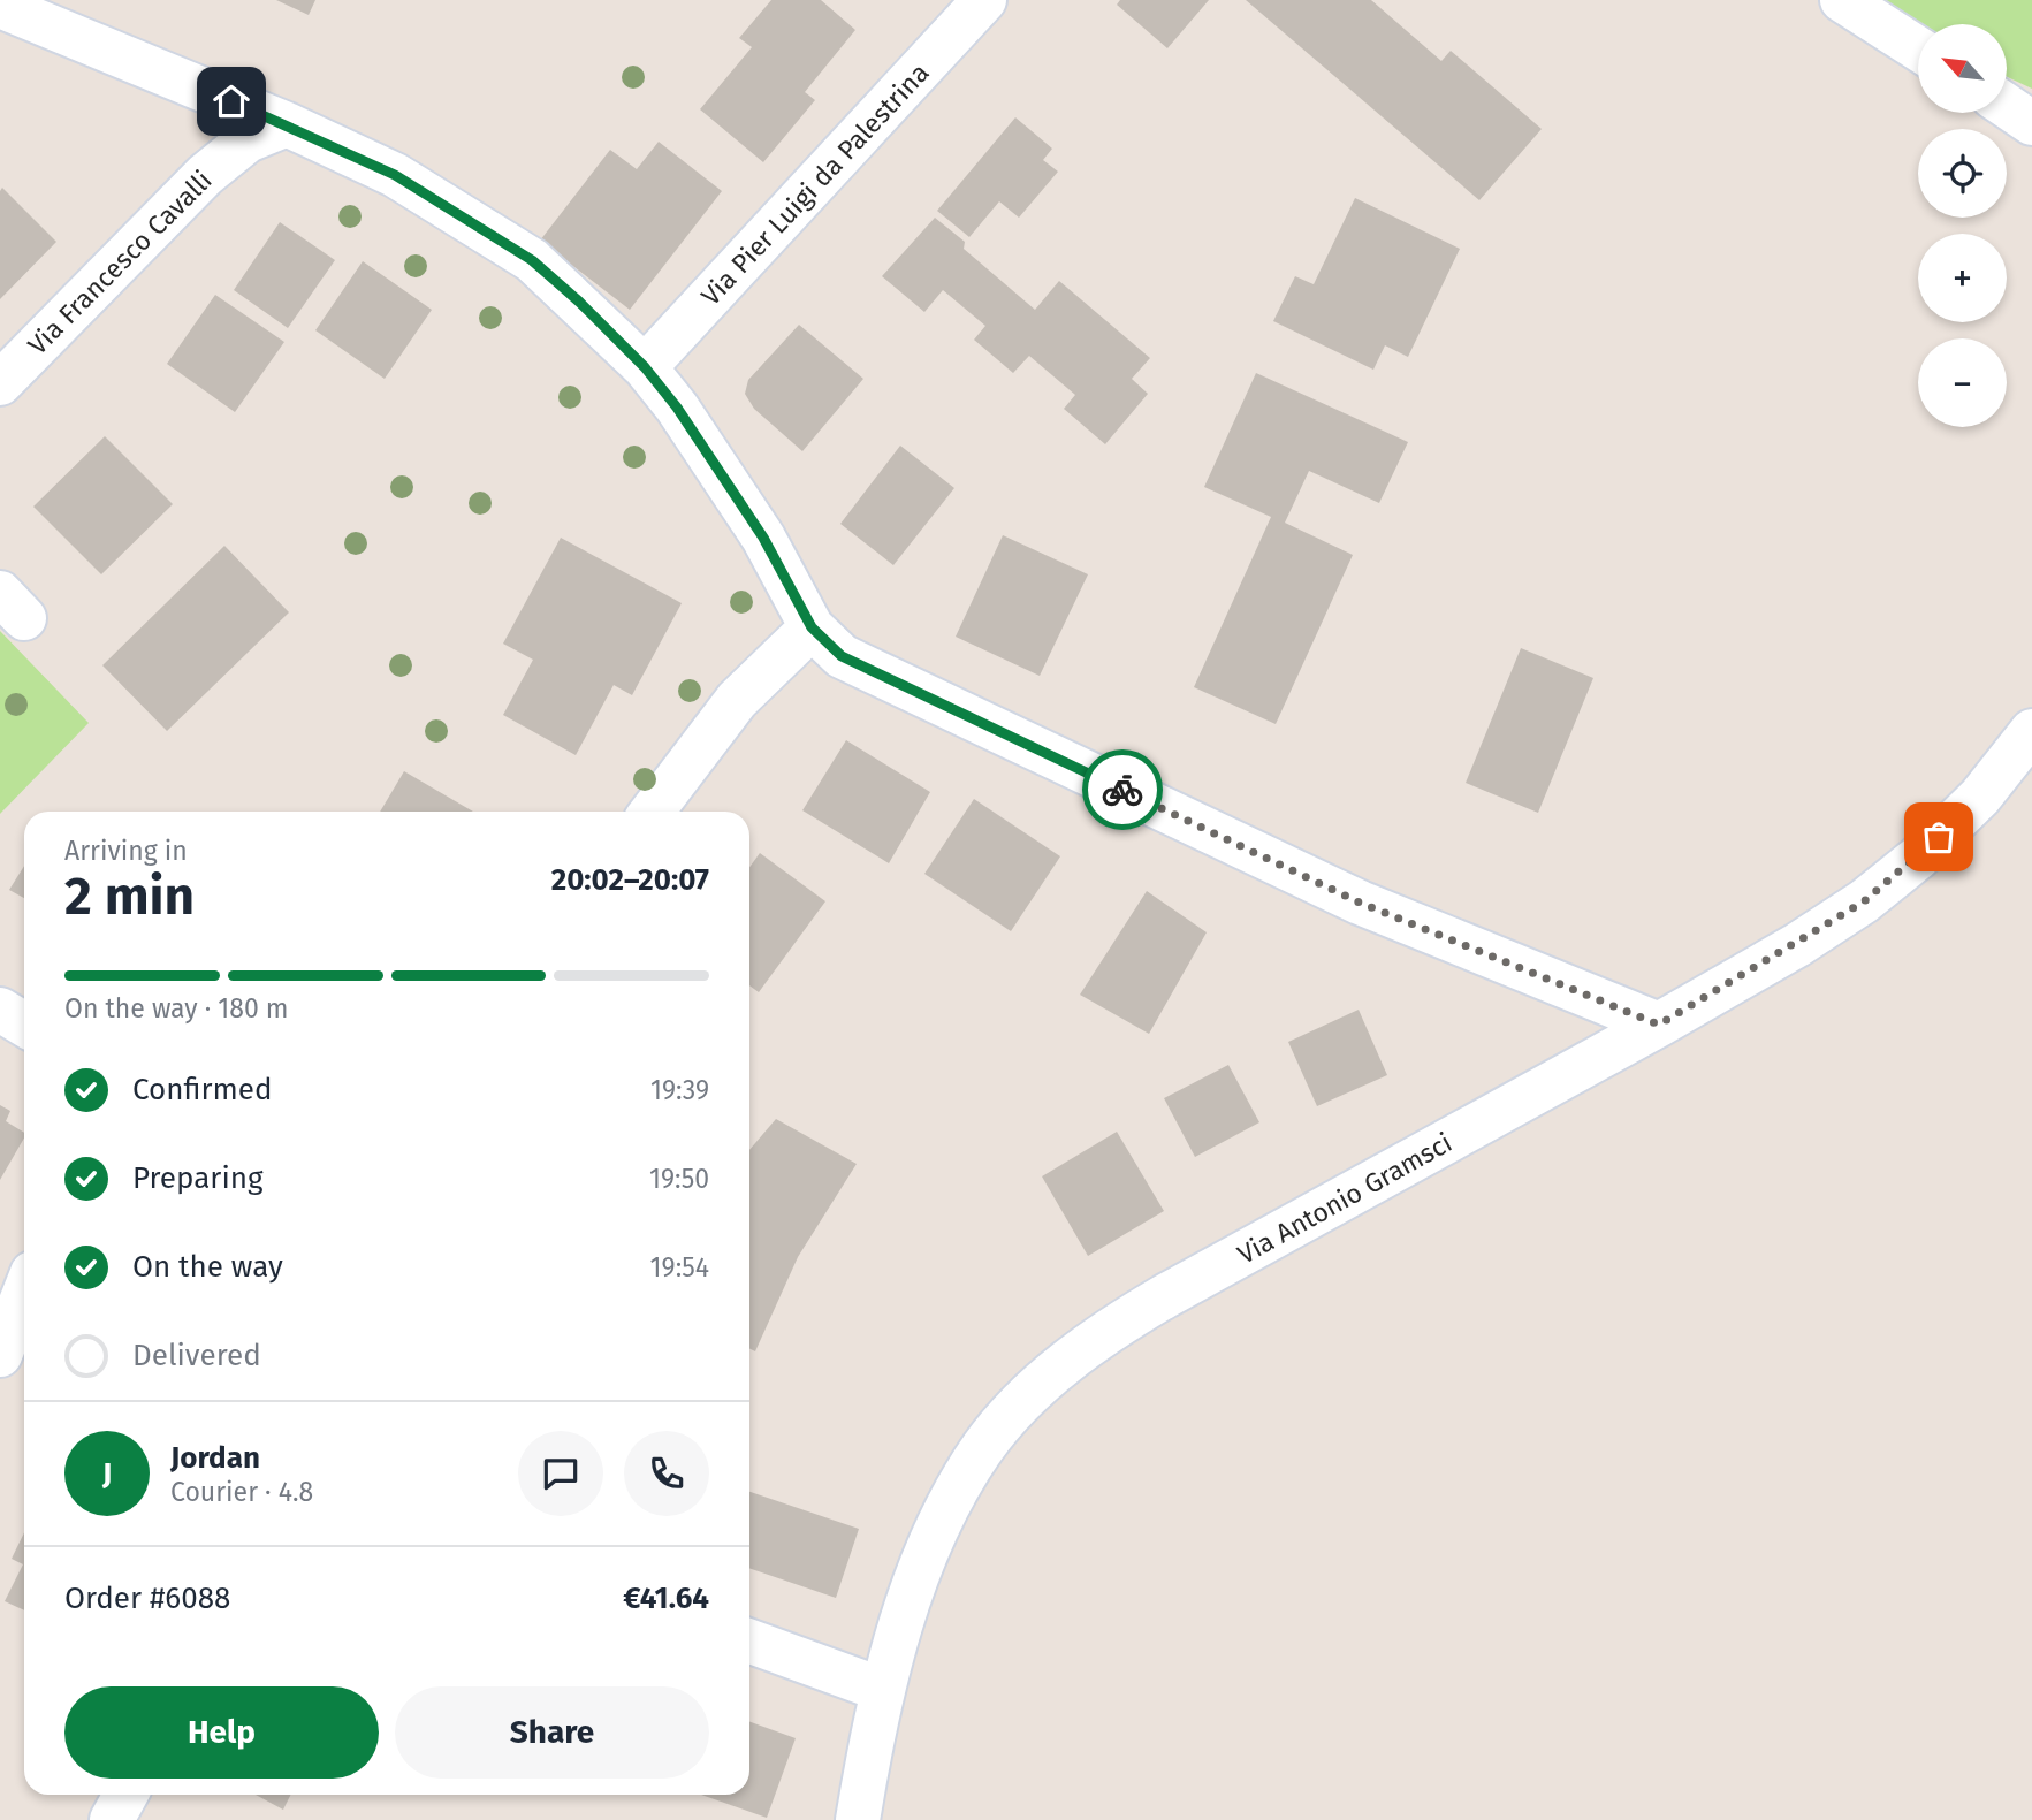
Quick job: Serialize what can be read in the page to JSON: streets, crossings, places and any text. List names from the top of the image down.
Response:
{
  "streets": {
    "street": ["Via Pier Luigi da Palestrina", "Via Francesco Cavalli", "Via Antonio Gramsci"]
  },
  "north": "top left",
  "page": {
    "map_buttons": ["+", "−"],
    "heading": ["2 min", "Arriving in", "20:02–20:07"],
    "panel": [
      "Jordan",
      "Courier · 4.8",
      "Order #6088",
      "€41.64"
    ],
    "bar": "On the way · 180 m",
    "list": [
      ["Confirmed", "19:39"],
      ["Preparing", "19:50"],
      ["On the way", "19:54"],
      "Delivered"
    ],
    "round": "J",
    "buttons": ["Help", "Share"]
  }
}
